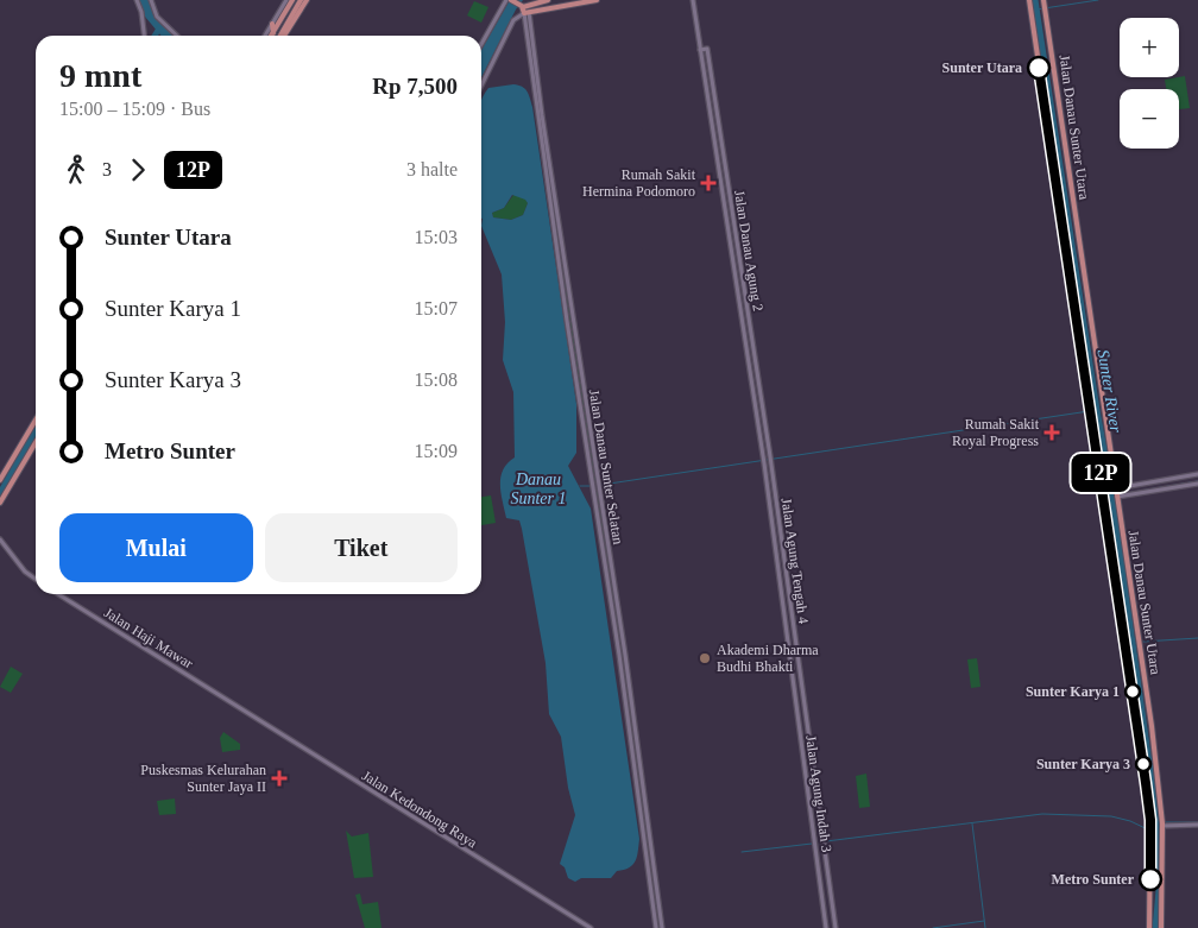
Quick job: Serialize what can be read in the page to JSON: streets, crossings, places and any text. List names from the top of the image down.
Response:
{
  "streets": {
    "main road": ["Jalan Danau Sunter Utara"],
    "street": [
      "Jalan Danau Agung 2",
      "Jalan Danau Sunter Selatan",
      "Jalan Agung Tengah 4",
      "Jalan Haji Mawar",
      "Jalan Agung Indah 3",
      "Jalan Kedondong Raya"
    ]
  },
  "crossings": [
    ["Jalan Danau Agung 2", "Jalan Agung Tengah 4"],
    ["Jalan Agung Tengah 4", "Jalan Agung Indah 3"],
    ["Jalan Haji Mawar", "Jalan Kedondong Raya"]
  ],
  "water": ["Sunter River", "Danau Sunter 1"],
  "places": {
    "other": [
      "Sunter Utara",
      "Akademi Dharma Budhi Bhakti",
      "Sunter Karya 1",
      "Sunter Karya 3",
      "Metro Sunter"
    ],
    "health": ["Rumah Sakit Hermina Podomoro", "Rumah Sakit Royal Progress", "Puskesmas Kelurahan Sunter Jaya II"]
  },
  "lines": ["bus line 12P"],
  "page": {
    "on_map": "12P",
    "map_buttons": ["+", "−"],
    "heading": ["9 mnt", "15:00 – 15:09 · Bus", "Rp 7,500"],
    "legs": ["3", "12P", "3 halte"],
    "list": [
      {
        "name": "Sunter Utara",
        "value": "15:03"
      },
      {
        "name": "Sunter Karya 1",
        "value": "15:07"
      },
      {
        "name": "Sunter Karya 3",
        "value": "15:08"
      },
      {
        "name": "Metro Sunter",
        "value": "15:09"
      }
    ],
    "buttons": ["Mulai", "Tiket"]
  }
}
